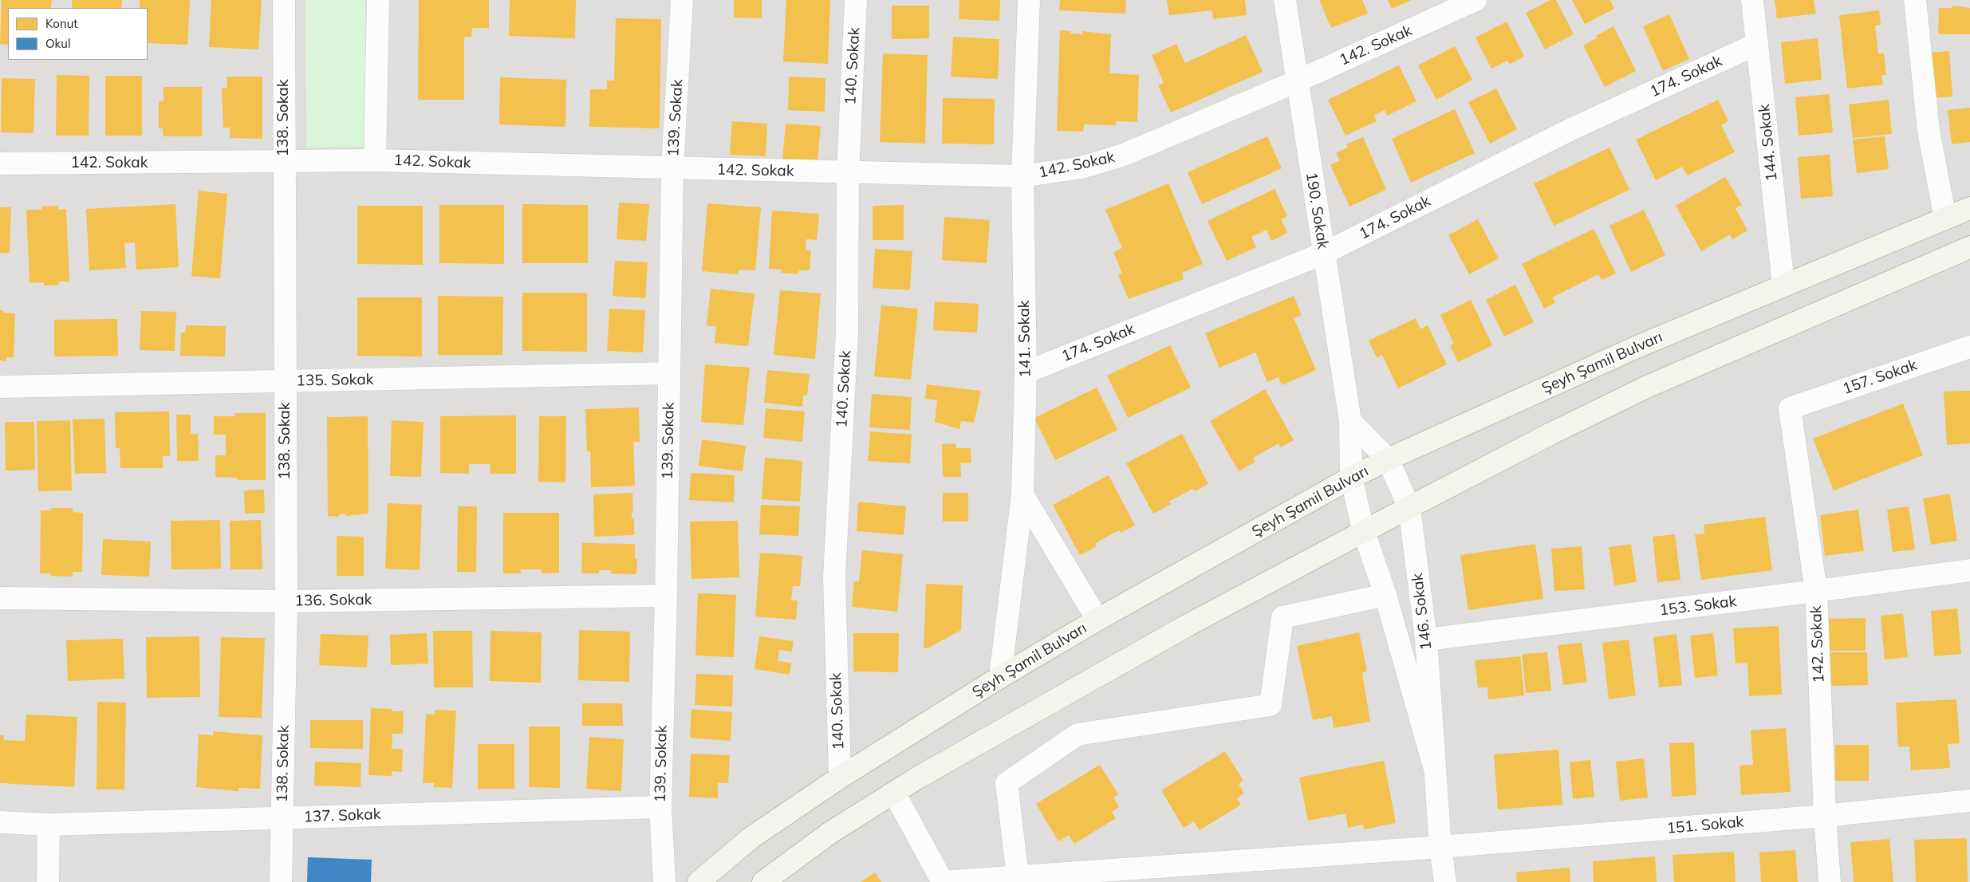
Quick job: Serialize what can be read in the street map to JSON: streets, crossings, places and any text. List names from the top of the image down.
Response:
{
  "streets": {
    "main road": ["Şeyh Şamil Bulvarı"],
    "street": [
      "142. Sokak",
      "140. Sokak",
      "174. Sokak",
      "138. Sokak",
      "139. Sokak",
      "144. Sokak",
      "190. Sokak",
      "141. Sokak",
      "157. Sokak",
      "135. Sokak",
      "136. Sokak",
      "153. Sokak",
      "146. Sokak",
      "137. Sokak",
      "151. Sokak"
    ]
  },
  "crossings": [
    ["142. Sokak", "140. Sokak"],
    ["142. Sokak", "138. Sokak"],
    ["142. Sokak", "139. Sokak"],
    ["142. Sokak", "190. Sokak"],
    ["142. Sokak", "141. Sokak"],
    ["142. Sokak", "157. Sokak"],
    ["142. Sokak", "153. Sokak"],
    ["142. Sokak", "151. Sokak"],
    ["140. Sokak", "Şeyh Şamil Bulvarı"],
    ["174. Sokak", "144. Sokak"],
    ["174. Sokak", "190. Sokak"],
    ["174. Sokak", "141. Sokak"],
    ["138. Sokak", "135. Sokak"],
    ["138. Sokak", "136. Sokak"],
    ["138. Sokak", "137. Sokak"],
    ["139. Sokak", "135. Sokak"],
    ["139. Sokak", "136. Sokak"],
    ["139. Sokak", "137. Sokak"],
    ["144. Sokak", "Şeyh Şamil Bulvarı"],
    ["190. Sokak", "Şeyh Şamil Bulvarı"],
    ["190. Sokak", "146. Sokak"],
    ["141. Sokak", "Şeyh Şamil Bulvarı"],
    ["Şeyh Şamil Bulvarı", "146. Sokak"],
    ["153. Sokak", "146. Sokak"],
    ["146. Sokak", "151. Sokak"]
  ],
  "legend": ["Konut", "Okul"]
}
